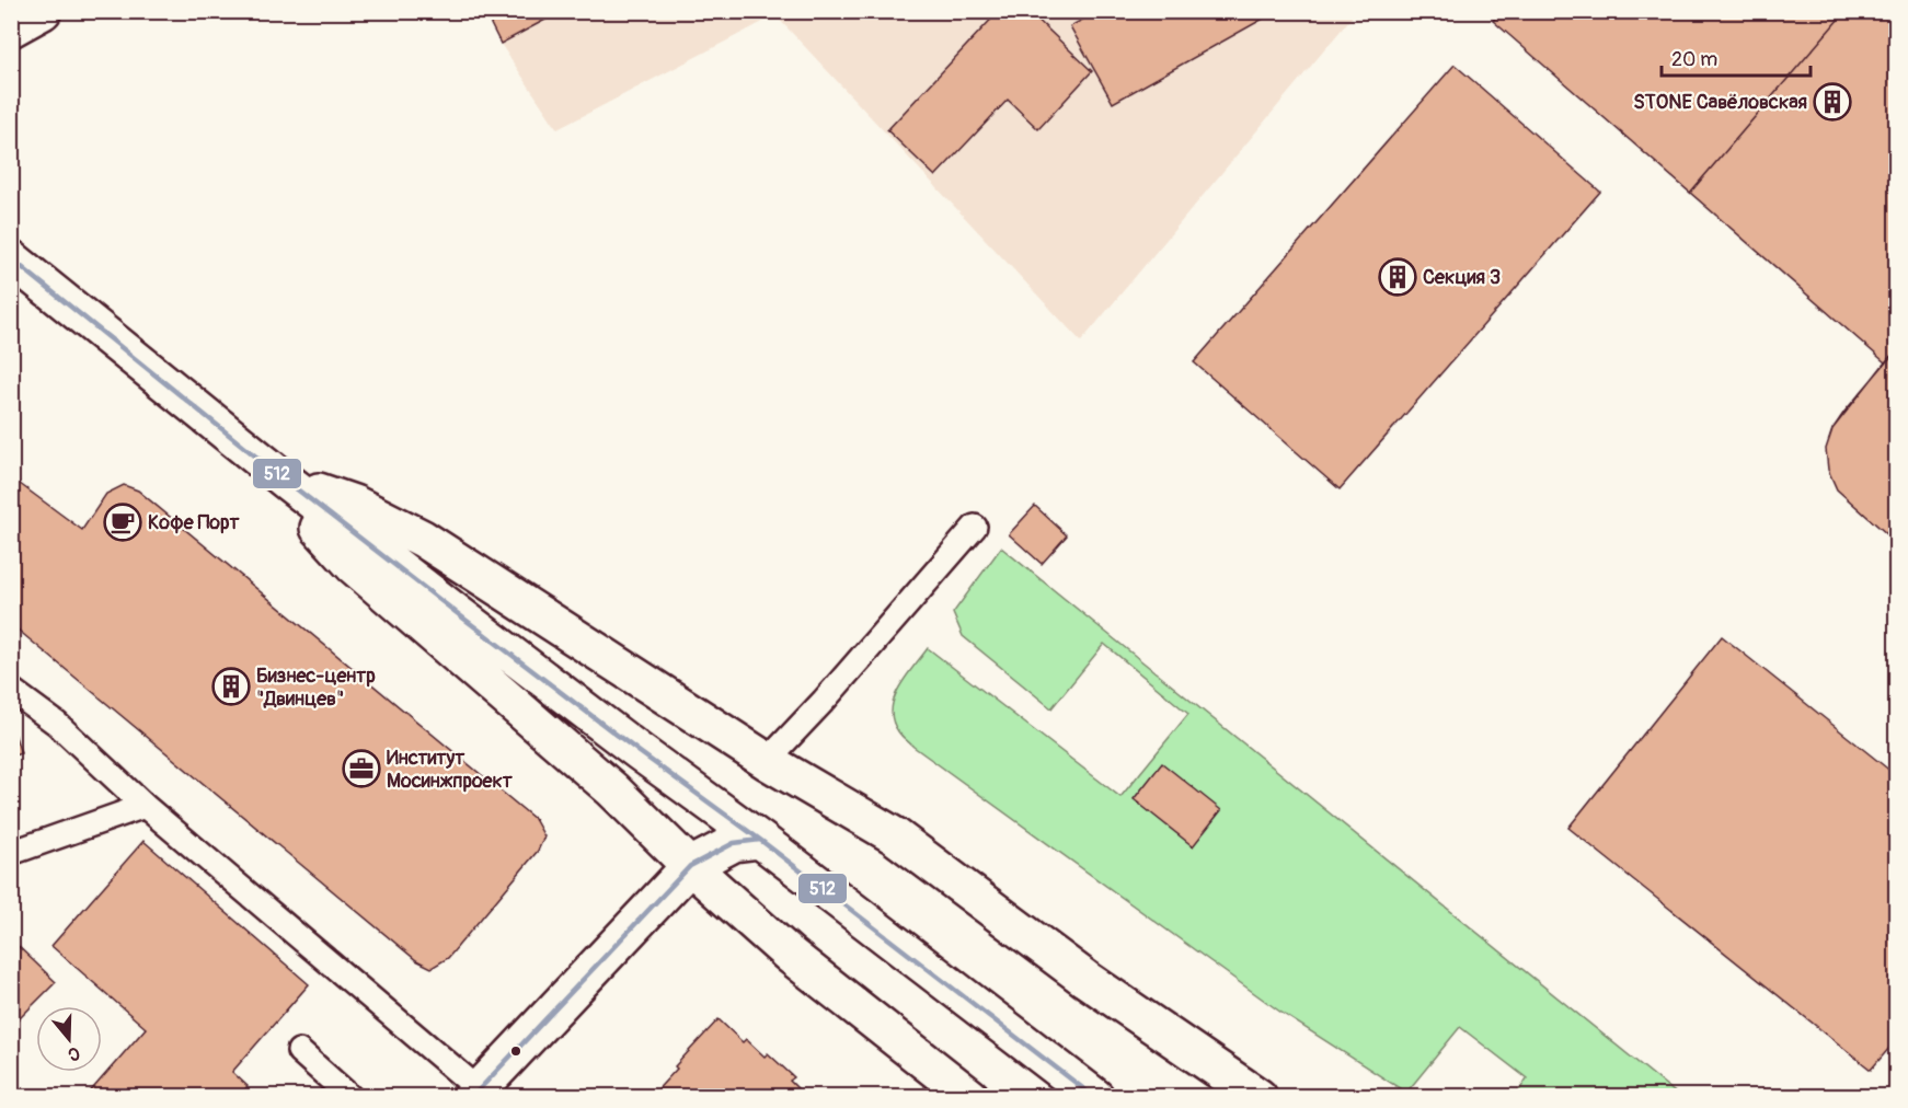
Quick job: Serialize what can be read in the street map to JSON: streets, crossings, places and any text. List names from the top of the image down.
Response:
{
  "places": {
    "building": ["STONE Савёловская", "Секция 3", "Бизнес-центр \"Двинцев\""],
    "cafe": ["Кофе Порт"],
    "office": ["Институт Мосинжпроект"]
  },
  "lines": ["transit line 512"],
  "scale_bar": "20 m",
  "north": "bottom"
}
